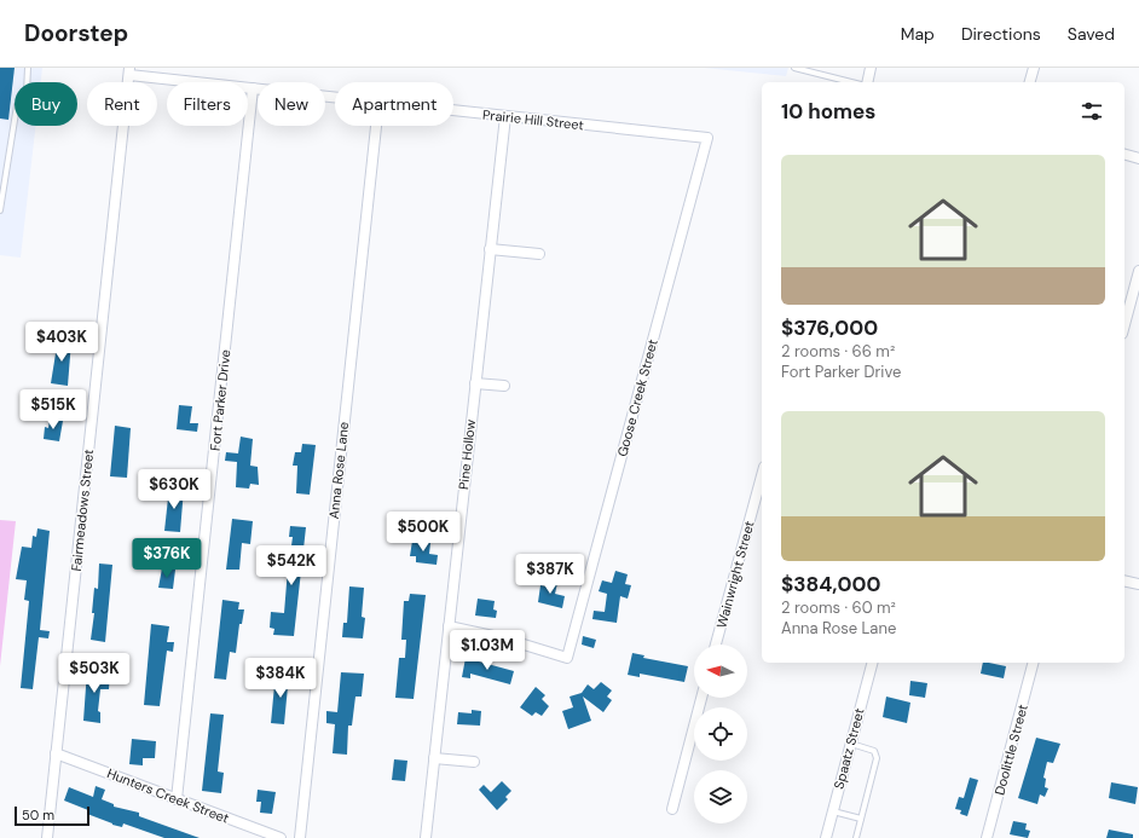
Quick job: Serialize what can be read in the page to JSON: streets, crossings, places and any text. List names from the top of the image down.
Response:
{
  "streets": {
    "street": [
      "Prairie Hill Street",
      "Goose Creek Street",
      "Fort Parker Drive",
      "Pine Hollow",
      "Anna Rose Lane",
      "Fairmeadows Street",
      "Wainwright Street",
      "Spaatz Street",
      "Doolittle Street",
      "Hunters Creek Street"
    ]
  },
  "crossings": [
    ["Prairie Hill Street", "Goose Creek Street"],
    ["Prairie Hill Street", "Fort Parker Drive"],
    ["Prairie Hill Street", "Pine Hollow"],
    ["Prairie Hill Street", "Fairmeadows Street"],
    ["Goose Creek Street", "Pine Hollow"],
    ["Fort Parker Drive", "Hunters Creek Street"],
    ["Fairmeadows Street", "Hunters Creek Street"]
  ],
  "scale_bar": "50 m",
  "north": "left",
  "page": {
    "header": "Doorstep",
    "nav": ["Map", "Directions", "Saved"],
    "chip": [
      "Buy",
      "Rent",
      "Filters",
      "New",
      "Apartment"
    ],
    "heading": "10 homes",
    "list": [
      {
        "name": "$376,000",
        "note": "2 rooms · 66 m² · Fort Parker Drive"
      },
      {
        "name": "$384,000",
        "note": "2 rooms · 60 m² · Anna Rose Lane"
      }
    ],
    "price": [
      "$403K",
      "$515K",
      "$630K",
      "$500K",
      "$376K",
      "$542K",
      "$387K",
      "$1.03M",
      "$503K",
      "$384K"
    ],
    "scale": "50 m"
  }
}
